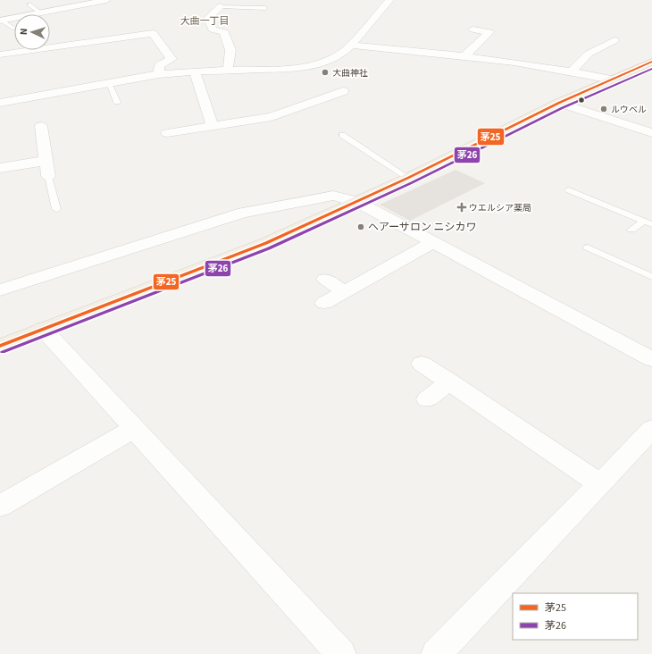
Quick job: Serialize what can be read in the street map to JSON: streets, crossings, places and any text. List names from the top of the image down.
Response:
{
  "districts": ["大曲一丁目"],
  "places": {
    "other": ["大曲神社", "ルウベル", "ヘアーサロン ニシカワ"],
    "health": ["ウエルシア薬局"]
  },
  "lines": ["transit line 茅25", "transit line 茅26"],
  "legend": ["茅25", "茅26"],
  "north": "left"
}
